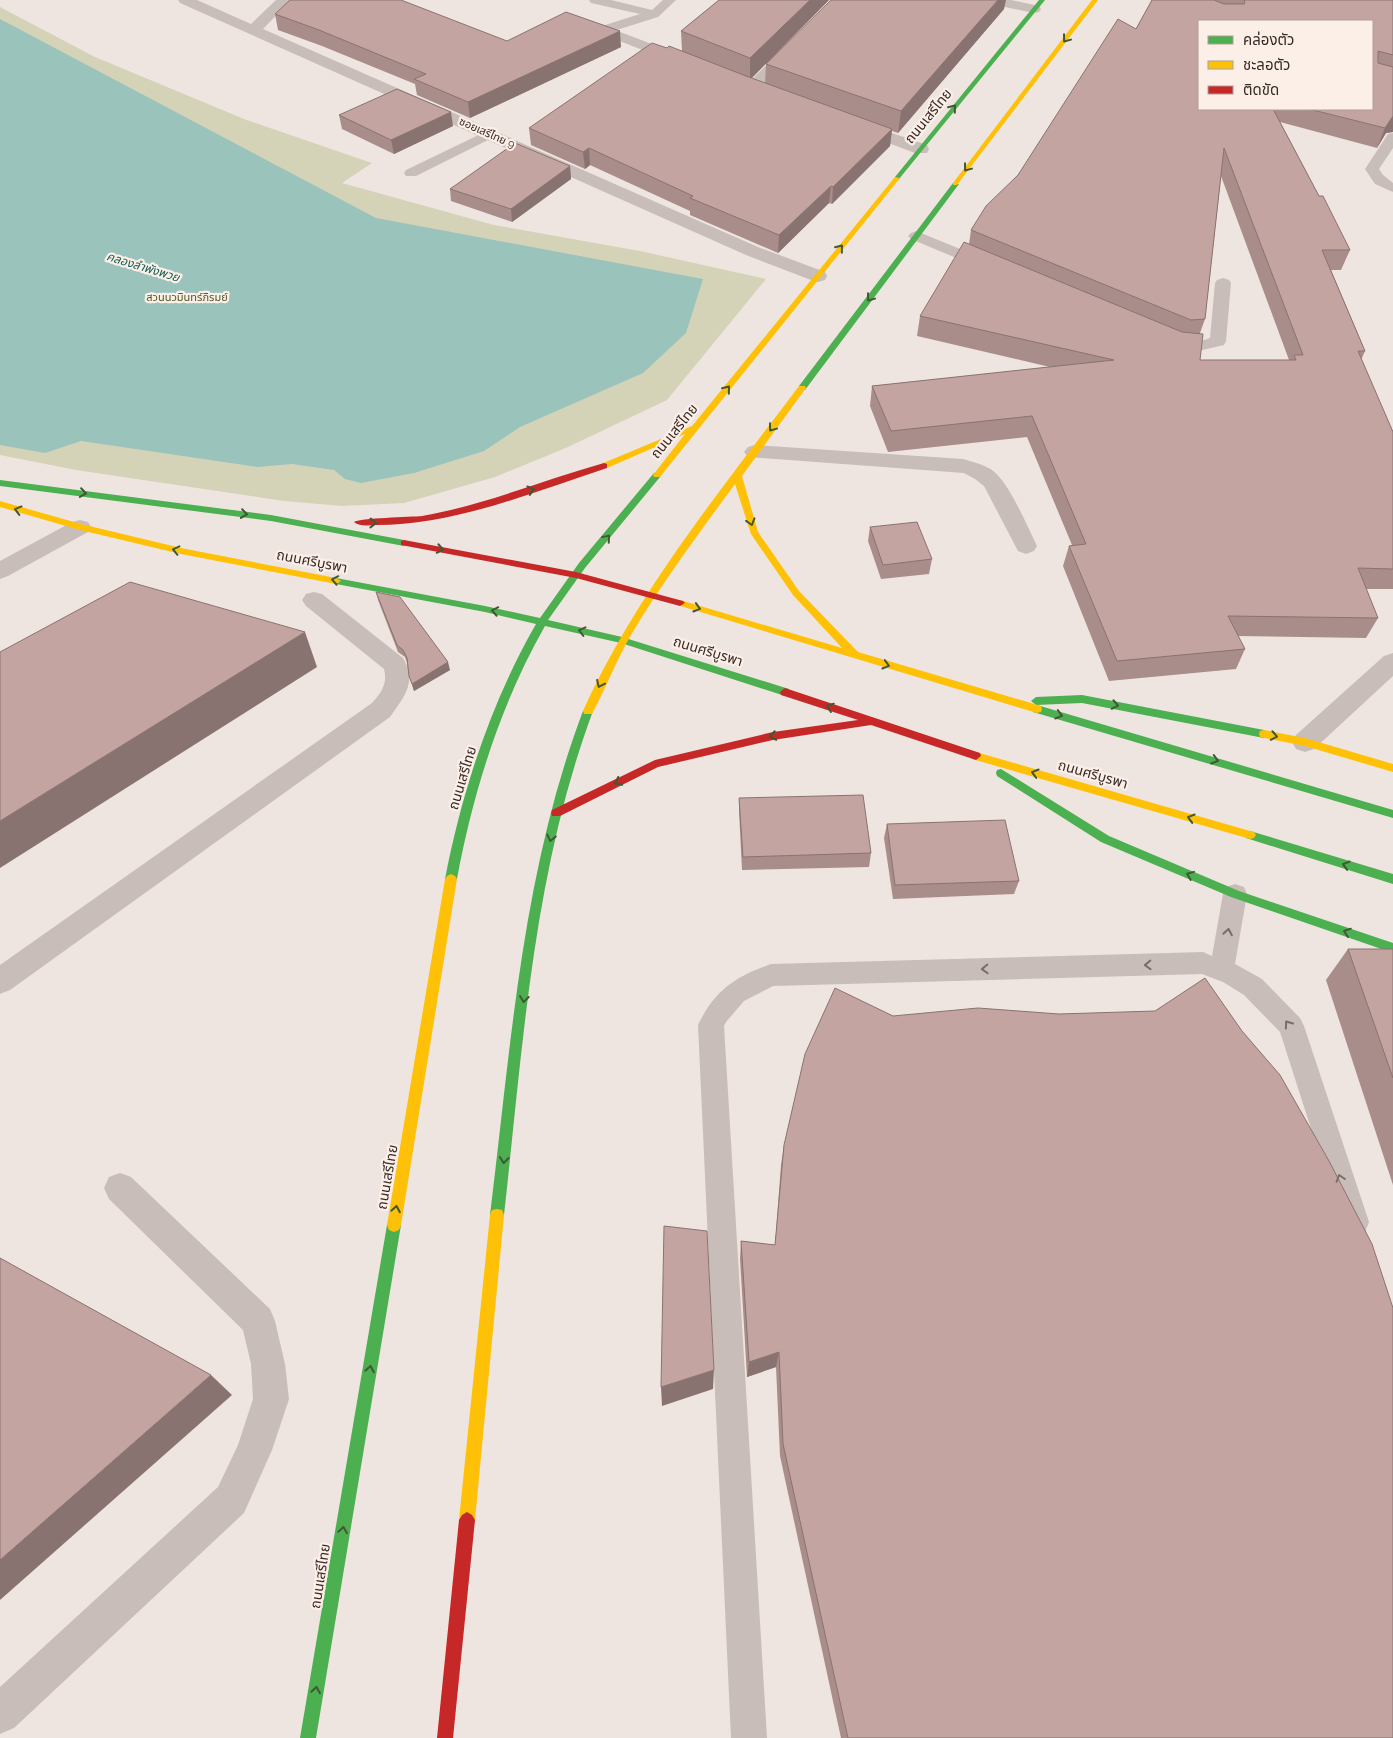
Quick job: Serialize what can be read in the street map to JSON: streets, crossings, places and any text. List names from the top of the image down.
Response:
{
  "streets": {
    "main road": ["ถนนเสรีไทย", "ถนนศรีบูรพา"],
    "street": ["ซอยเสรีไทย 9"]
  },
  "crossings": [
    ["ถนนเสรีไทย", "ซอยเสรีไทย 9"],
    ["ถนนเสรีไทย", "ถนนศรีบูรพา"]
  ],
  "water": ["คลองลำพังพวย"],
  "parks": ["สวนนวมินทร์ภิรมย์"],
  "legend": ["คล่องตัว", "ชะลอตัว", "ติดขัด"]
}
